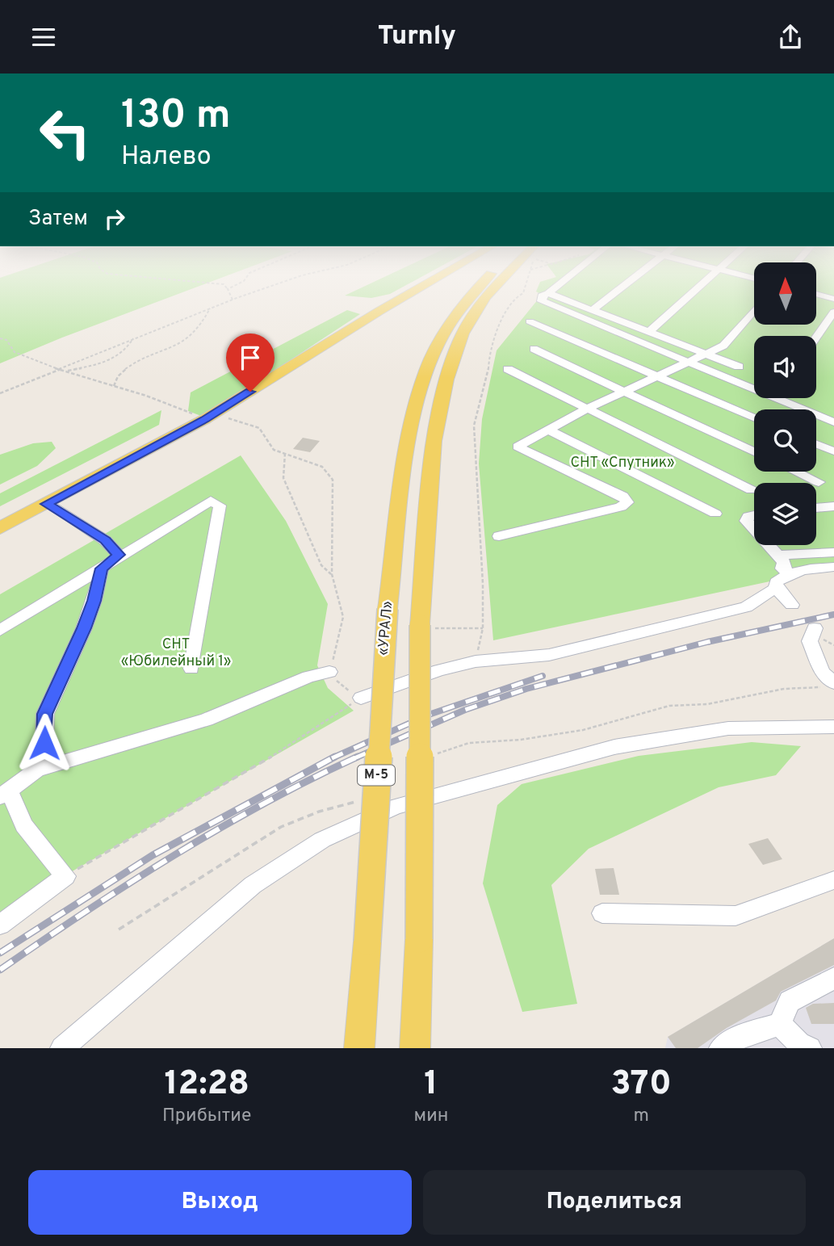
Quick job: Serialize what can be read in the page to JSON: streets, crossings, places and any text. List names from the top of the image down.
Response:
{
  "streets": {
    "main road": ["«УРАЛ»", "М-5"]
  },
  "parks": ["СНТ «Спутник»", "СНТ «Юбилейный 1»"],
  "north": "top",
  "page": {
    "header": "Turnly",
    "turn": ["130 m", "Налево"],
    "then": "Затем",
    "eta": [
      "12:28",
      "Прибытие",
      "1",
      "мин",
      "370",
      "m"
    ],
    "buttons": ["Выход", "Поделиться"]
  }
}
